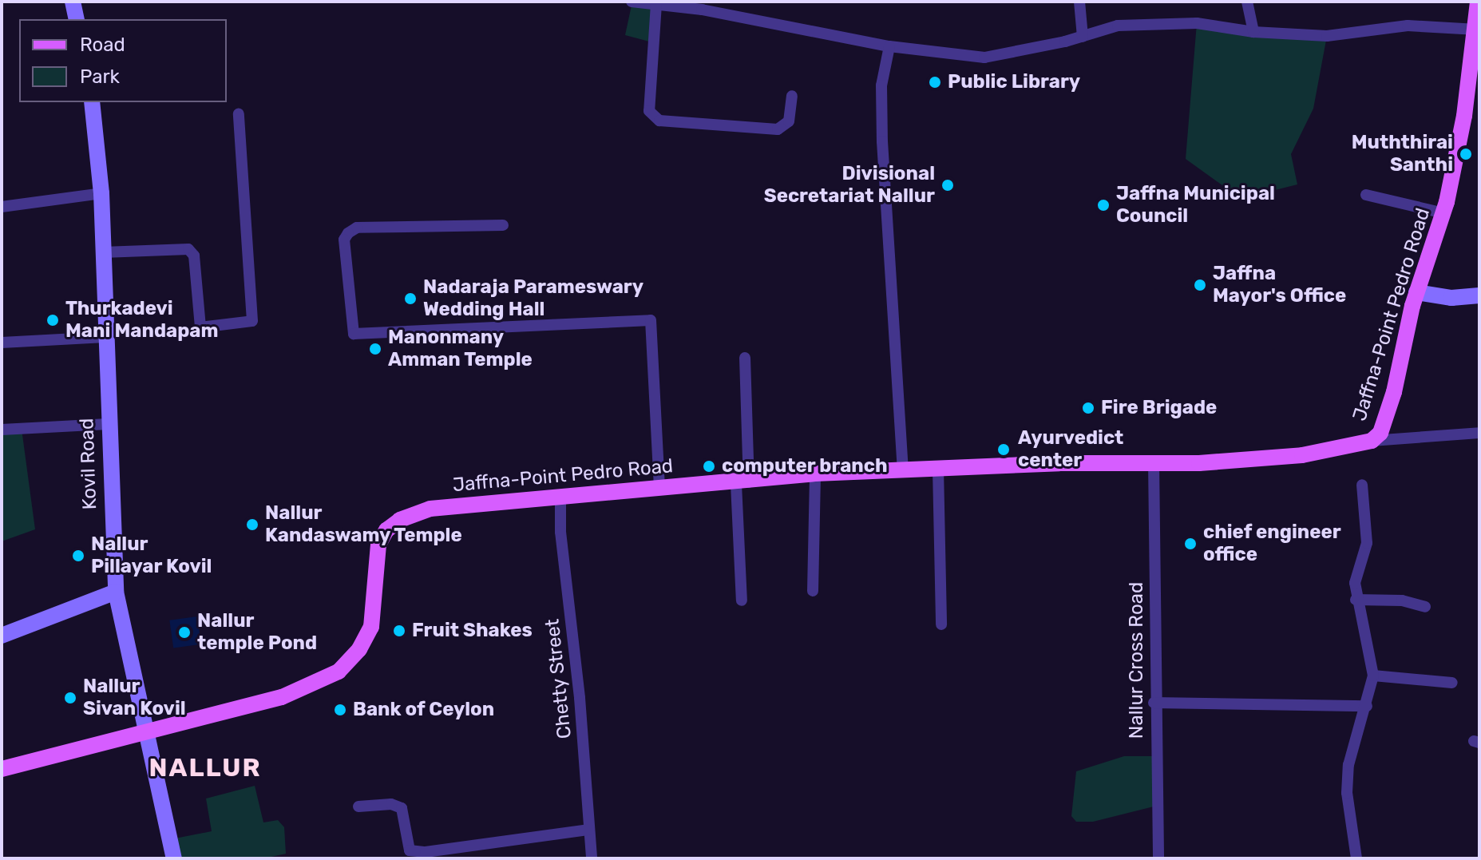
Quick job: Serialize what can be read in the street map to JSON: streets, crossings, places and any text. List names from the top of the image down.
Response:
{
  "streets": {
    "main road": ["Jaffna-Point Pedro Road"],
    "street": ["Kovil Road", "Nallur Cross Road", "Chetty Street"]
  },
  "crossings": [
    ["Jaffna-Point Pedro Road", "Kovil Road"],
    ["Jaffna-Point Pedro Road", "Nallur Cross Road"],
    ["Jaffna-Point Pedro Road", "Chetty Street"]
  ],
  "districts": ["NALLUR"],
  "places": [
    "Public Library",
    "Muththirai Santhi",
    "Divisional Secretariat Nallur",
    "Jaffna Municipal Council",
    "Jaffna Mayor's Office",
    "Nadaraja Parameswary Wedding Hall",
    "Thurkadevi Mani Mandapam",
    "Manonmany Amman Temple",
    "Fire Brigade",
    "Ayurvedict center",
    "computer branch",
    "Nallur Kandaswamy Temple",
    "chief engineer office",
    "Nallur Pillayar Kovil",
    "Fruit Shakes",
    "Nallur temple Pond",
    "Nallur Sivan Kovil",
    "Bank of Ceylon"
  ],
  "legend": ["Road", "Park"]
}
